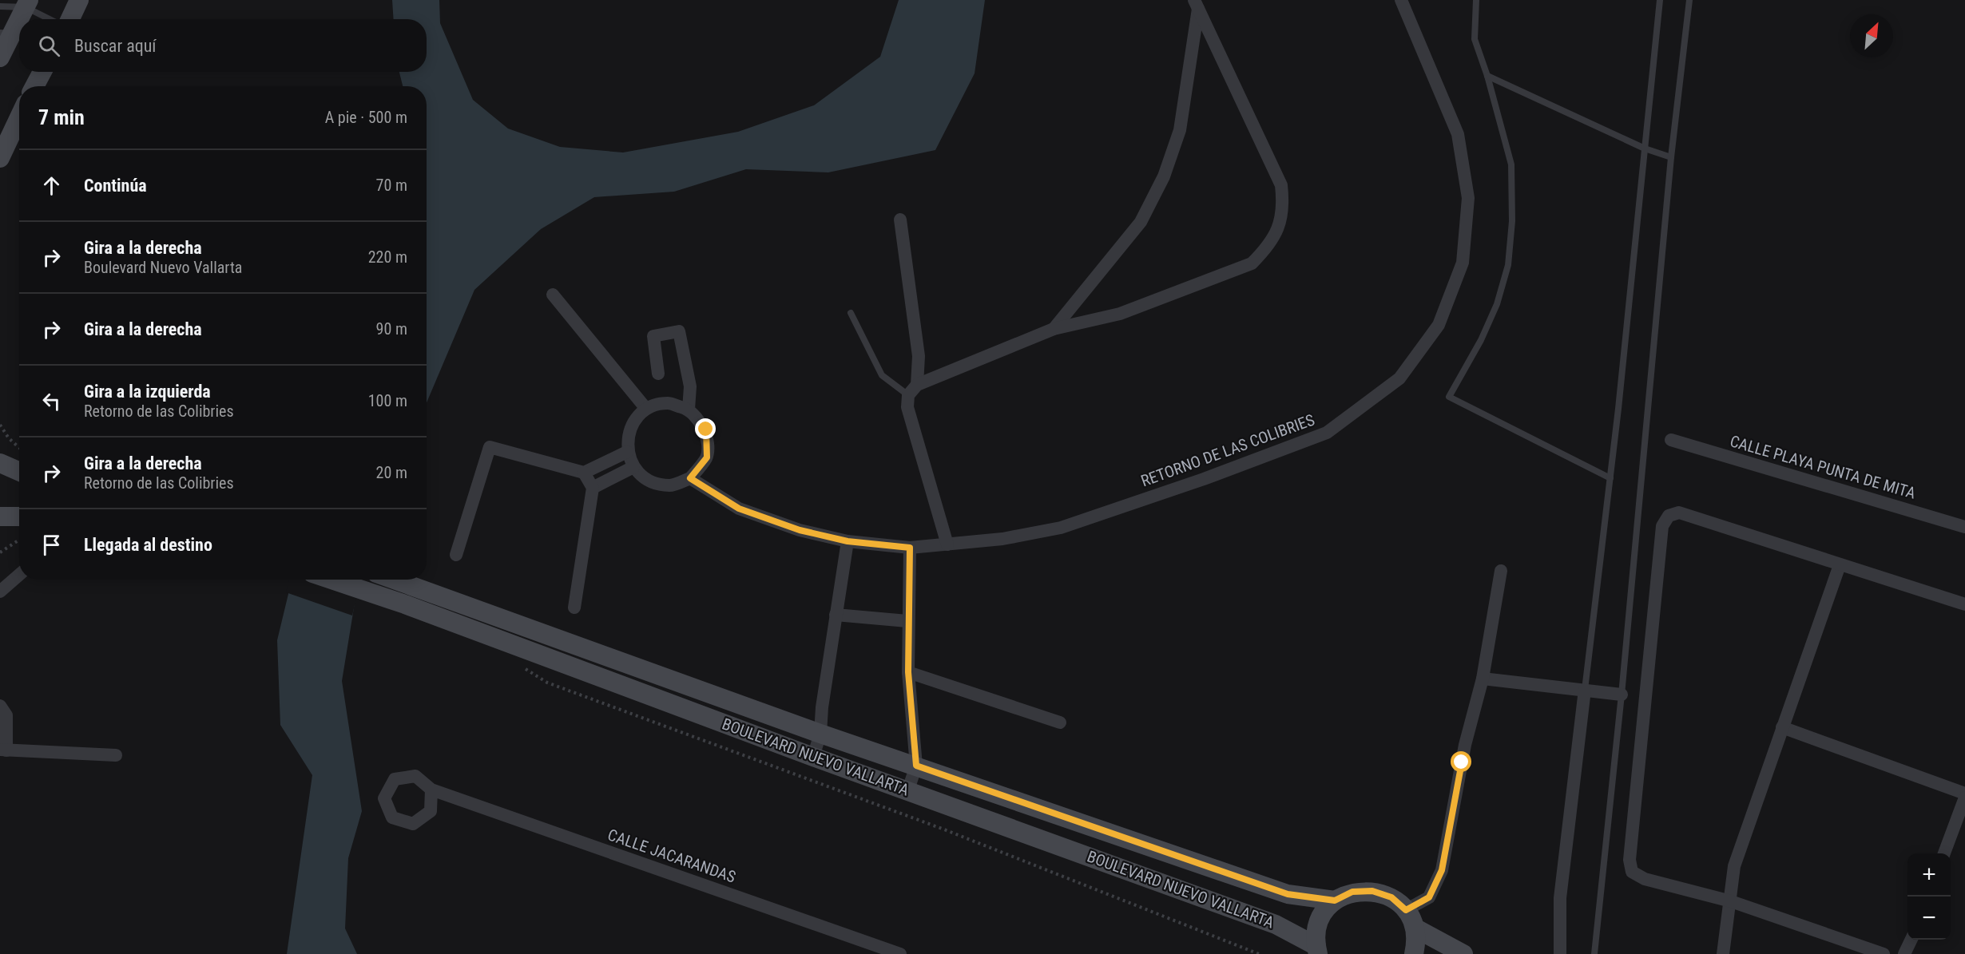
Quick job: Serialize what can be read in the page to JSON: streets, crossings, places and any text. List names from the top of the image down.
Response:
{
  "streets": {
    "main road": ["BOULEVARD NUEVO VALLARTA"],
    "street": ["RETORNO DE LAS COLIBRIES", "CALLE PLAYA PUNTA DE MITA", "CALLE JACARANDAS"]
  },
  "north": "top right",
  "page": {
    "search": "Buscar aquí",
    "heading": ["7 min", "A pie · 500 m"],
    "list": [
      ["Continúa", "70 m"],
      ["Gira a la derecha", "Boulevard Nuevo Vallarta", "220 m"],
      ["Gira a la derecha", "90 m"],
      ["Gira a la izquierda", "Retorno de las Colibries", "100 m"],
      ["Gira a la derecha", "Retorno de las Colibries", "20 m"],
      "Llegada al destino"
    ],
    "map_buttons": ["+", "−"]
  }
}
